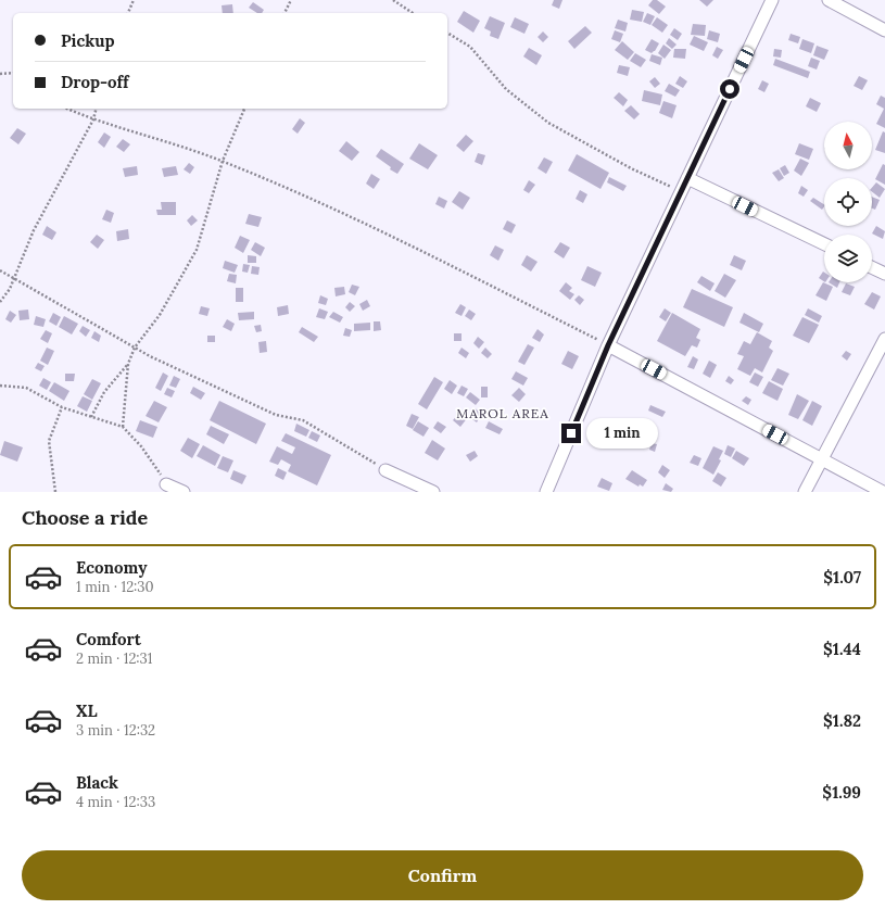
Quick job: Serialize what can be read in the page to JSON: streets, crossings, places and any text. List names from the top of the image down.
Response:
{
  "districts": ["MAROL AREA"],
  "north": "top",
  "page": {
    "banner": ["Pickup", "Drop-off"],
    "bubble": "1 min",
    "heading": "Choose a ride",
    "list": [
      {
        "name": "Economy",
        "note": "1 min · 12:30",
        "value": "$1.07"
      },
      {
        "name": "Comfort",
        "note": "2 min · 12:31",
        "value": "$1.44"
      },
      {
        "name": "XL",
        "note": "3 min · 12:32",
        "value": "$1.82"
      },
      {
        "name": "Black",
        "note": "4 min · 12:33",
        "value": "$1.99"
      }
    ],
    "buttons": "Confirm"
  }
}
